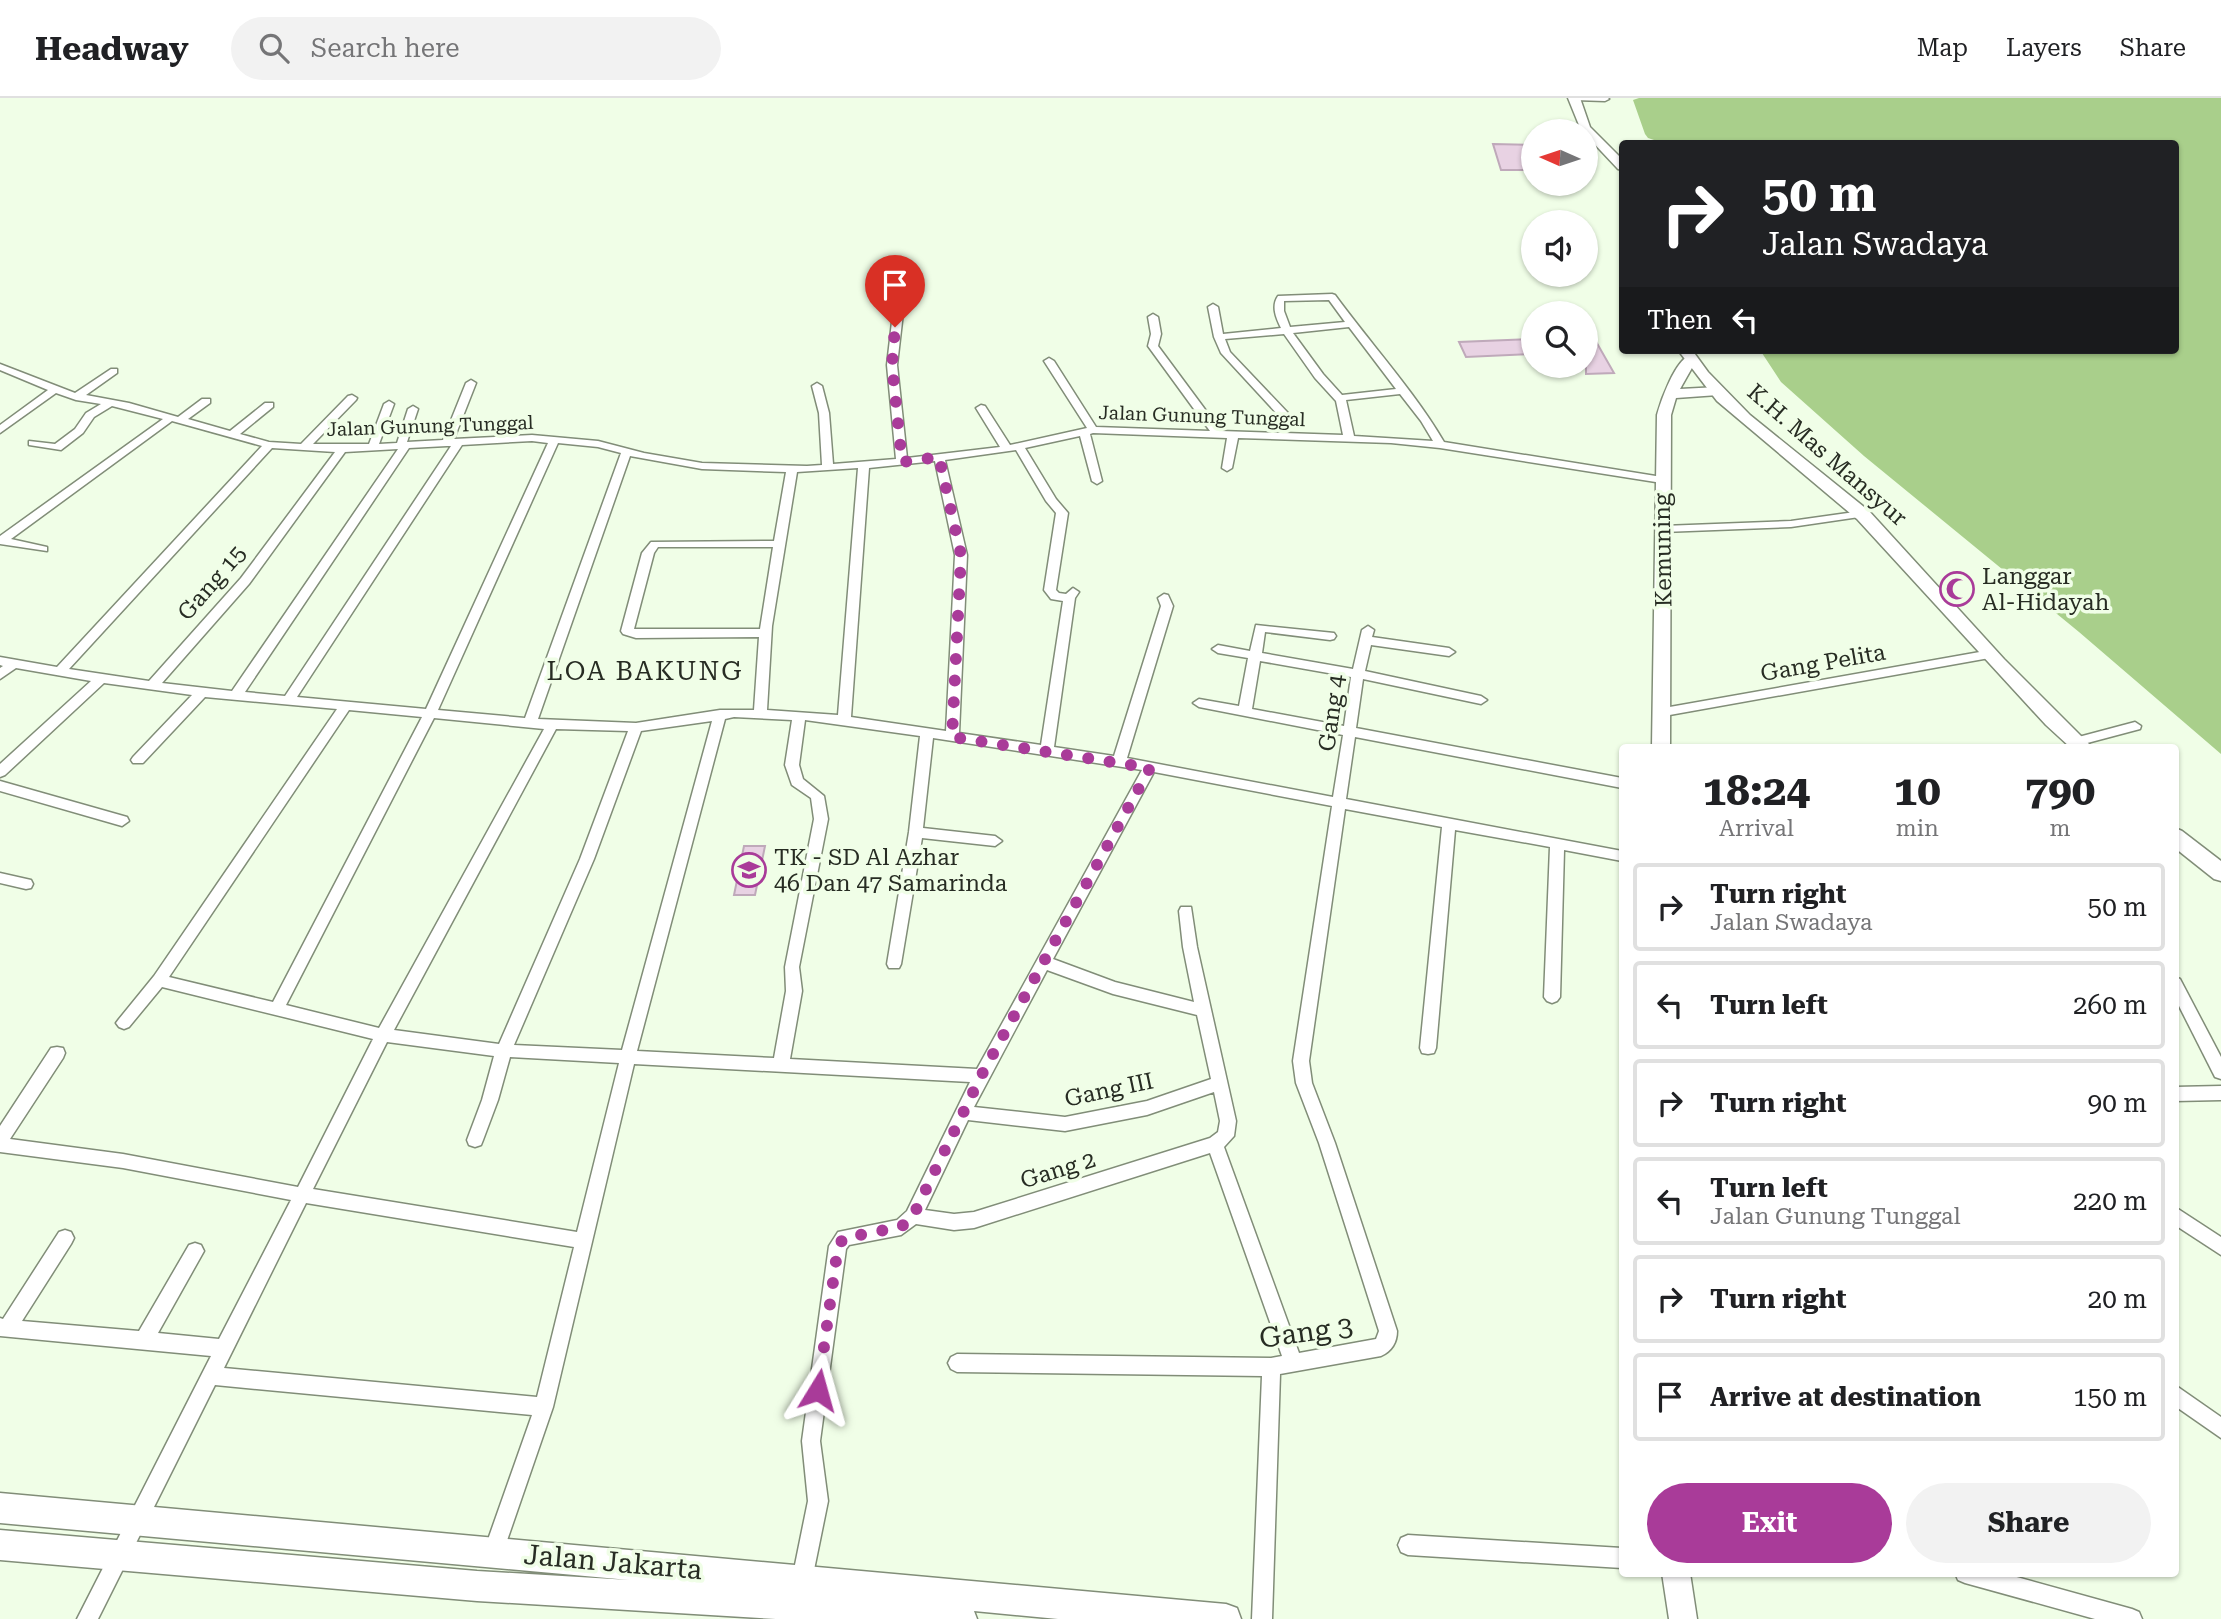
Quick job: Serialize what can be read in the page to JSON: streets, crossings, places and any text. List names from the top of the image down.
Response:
{
  "streets": {
    "main road": ["K.H. Mas Mansyur", "Jalan Jakarta"],
    "street": [
      "Jalan Gunung Tunggal",
      "Kemuning",
      "Gang 15",
      "Gang Pelita",
      "Gang 4",
      "Gang III",
      "Gang 2",
      "Gang 3"
    ]
  },
  "crossings": [
    ["Jalan Gunung Tunggal", "Kemuning"],
    ["Jalan Gunung Tunggal", "Gang 15"],
    ["K.H. Mas Mansyur", "Kemuning"],
    ["K.H. Mas Mansyur", "Gang Pelita"],
    ["Kemuning", "Gang Pelita"],
    ["Gang 4", "Gang 3"]
  ],
  "districts": ["LOA BAKUNG"],
  "places": {
    "mosque": ["Langgar Al-Hidayah"],
    "school or university": ["TK - SD Al Azhar 46 Dan 47 Samarinda"]
  },
  "north": "left",
  "page": {
    "header": "Headway",
    "search": "Search here",
    "nav": ["Map", "Layers", "Share"],
    "turn": ["50 m", "Jalan Swadaya"],
    "then": "Then",
    "eta": [
      "18:24",
      "Arrival",
      "10",
      "min",
      "790",
      "m"
    ],
    "list": [
      {
        "name": "Turn right",
        "note": "Jalan Swadaya",
        "value": "50 m"
      },
      {
        "name": "Turn left",
        "value": "260 m"
      },
      {
        "name": "Turn right",
        "value": "90 m"
      },
      {
        "name": "Turn left",
        "note": "Jalan Gunung Tunggal",
        "value": "220 m"
      },
      {
        "name": "Turn right",
        "value": "20 m"
      },
      {
        "name": "Arrive at destination",
        "value": "150 m"
      }
    ],
    "buttons": ["Exit", "Share"]
  }
}
